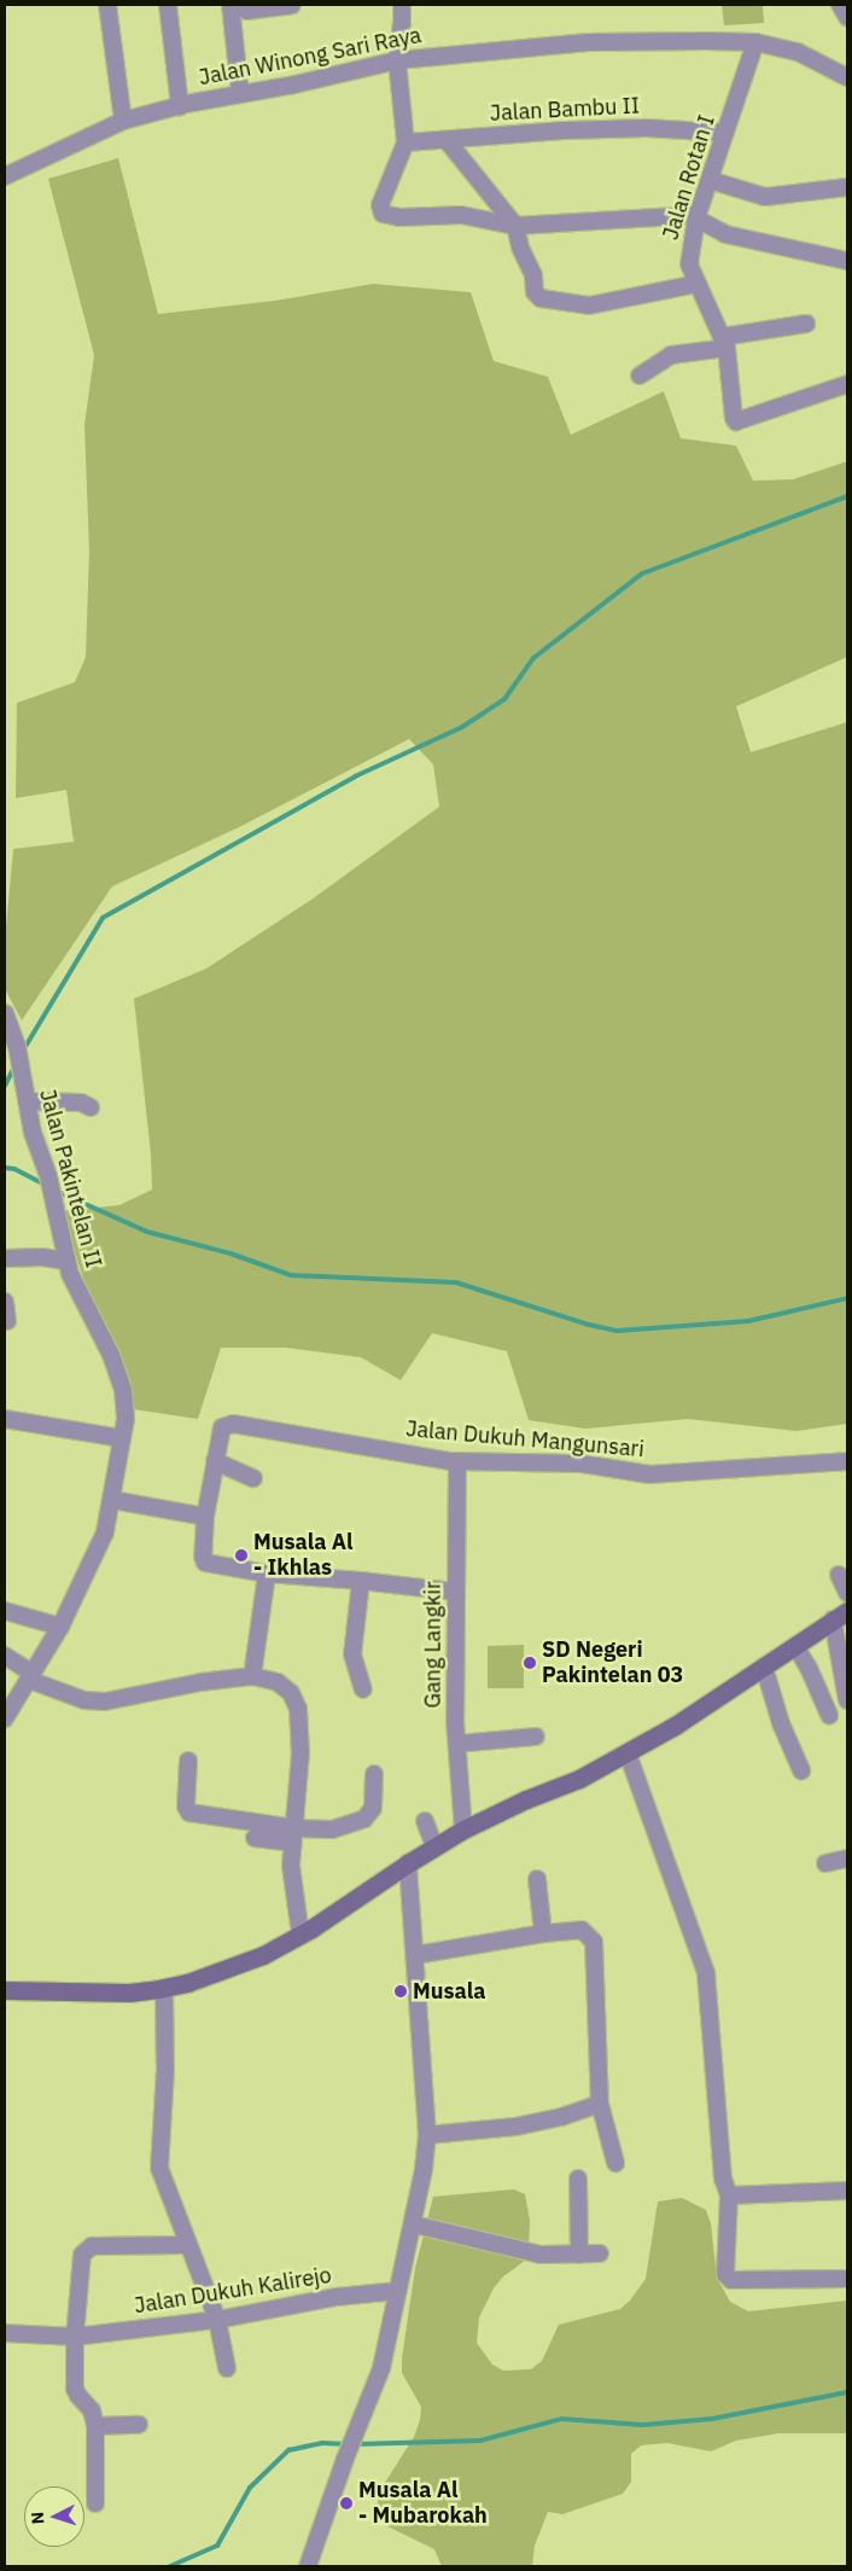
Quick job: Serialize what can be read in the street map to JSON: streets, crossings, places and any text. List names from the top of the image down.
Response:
{
  "streets": {
    "street": [
      "Jalan Winong Sari Raya",
      "Jalan Bambu II",
      "Jalan Rotan I",
      "Jalan Pakintelan II",
      "Jalan Dukuh Mangunsari",
      "Gang Langkir",
      "Jalan Dukuh Kalirejo"
    ]
  },
  "crossings": [
    ["Jalan Winong Sari Raya", "Jalan Rotan I"],
    ["Jalan Bambu II", "Jalan Rotan I"],
    ["Jalan Dukuh Mangunsari", "Gang Langkir"]
  ],
  "places": [
    "Musala Al - Ikhlas",
    "SD Negeri Pakintelan 03",
    "Musala",
    "Musala Al - Mubarokah"
  ],
  "north": "left"
}
